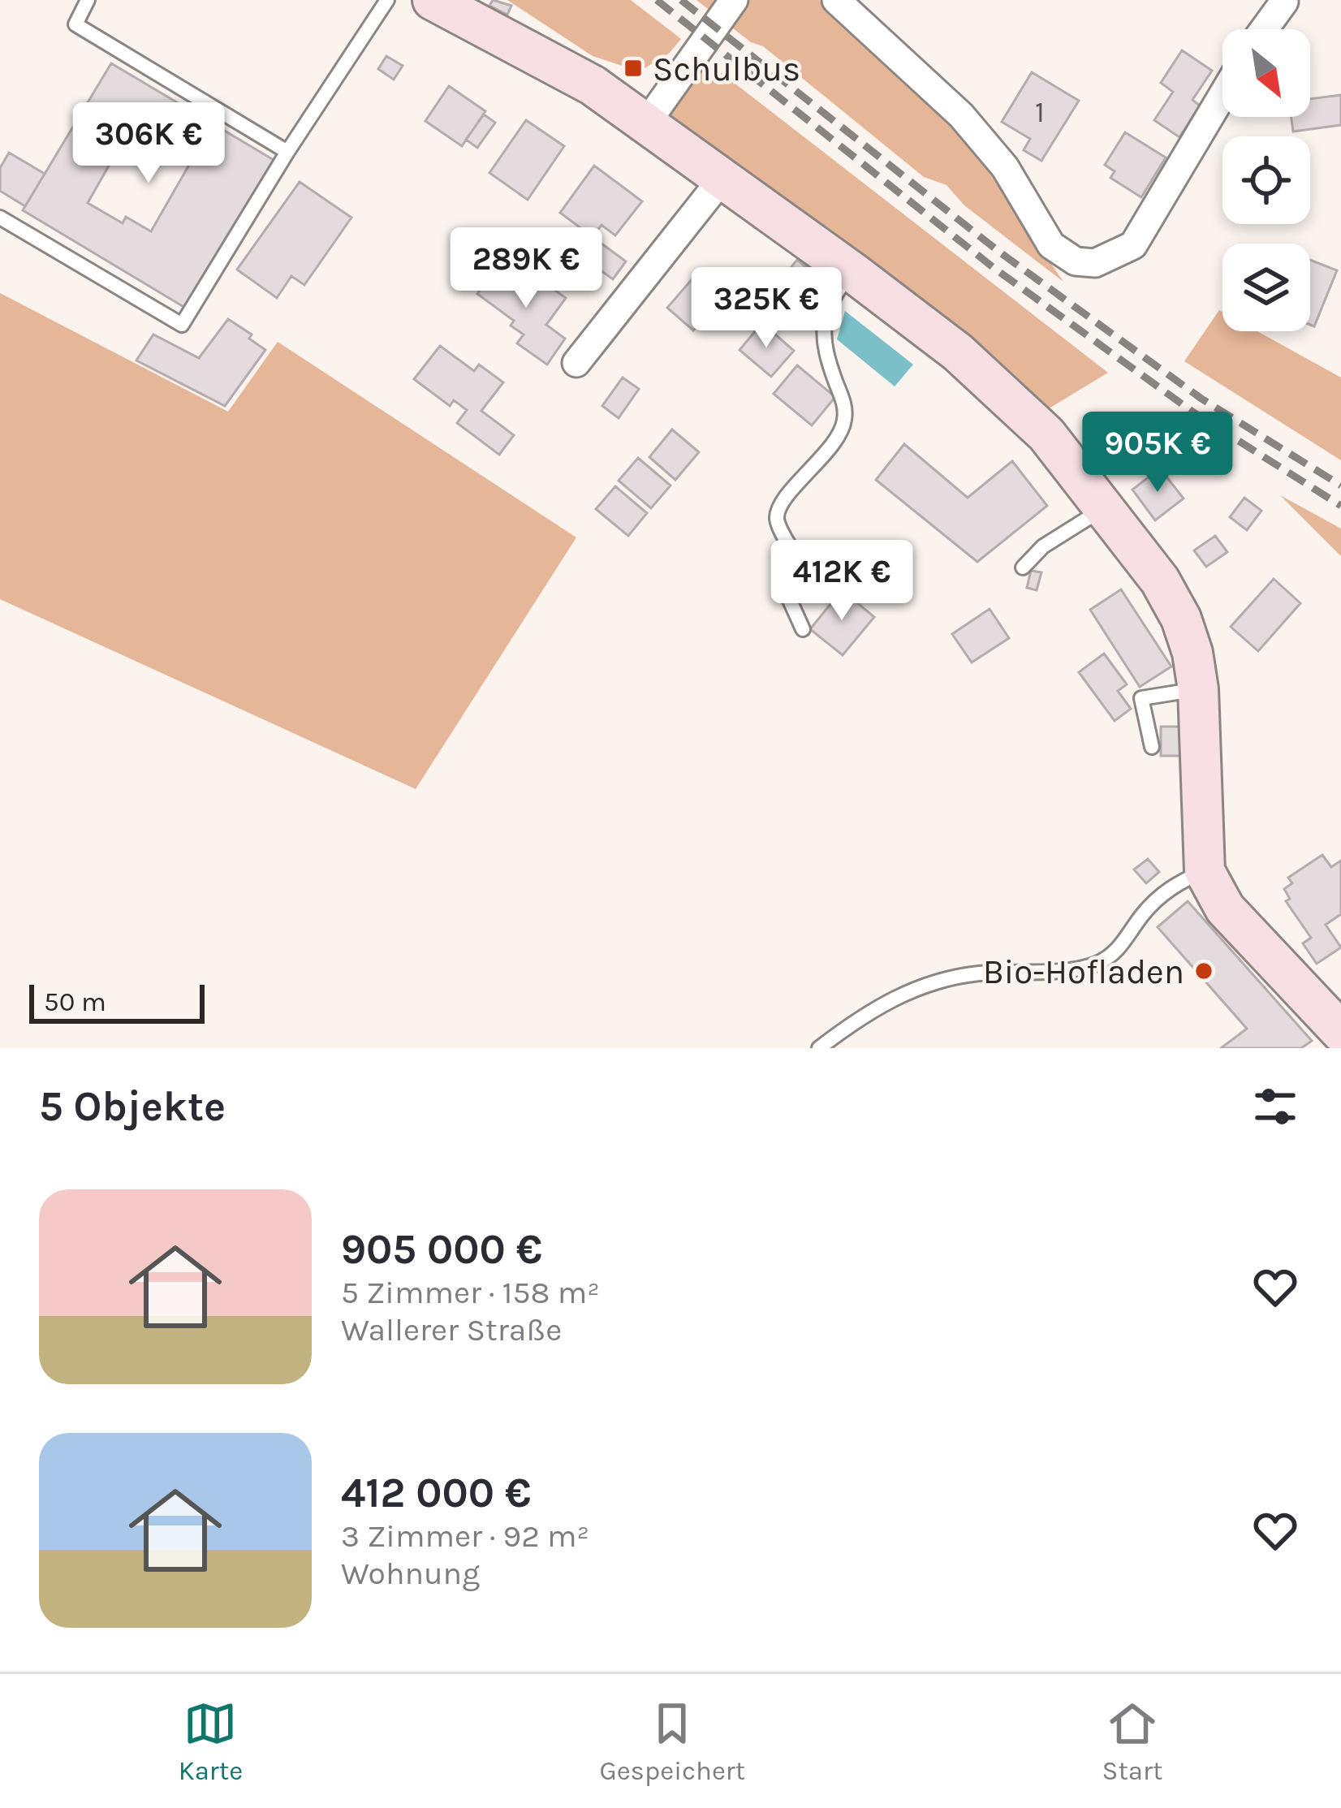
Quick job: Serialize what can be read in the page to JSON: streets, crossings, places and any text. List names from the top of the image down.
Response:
{
  "places": {
    "transit": ["Schulbus"],
    "other": ["Bio-Hofladen"]
  },
  "house_numbers": ["1"],
  "scale_bar": "50 m",
  "north": "bottom right",
  "page": {
    "price": [
      "306K €",
      "289K €",
      "325K €",
      "905K €",
      "412K €"
    ],
    "scale": "50 m",
    "heading": "5 Objekte",
    "list": [
      {
        "name": "905 000 €",
        "note": "5 Zimmer · 158 m² · Wallerer Straße"
      },
      {
        "name": "412 000 €",
        "note": "3 Zimmer · 92 m² · Wohnung"
      }
    ],
    "tabs": ["Karte", "Gespeichert", "Start"]
  }
}
